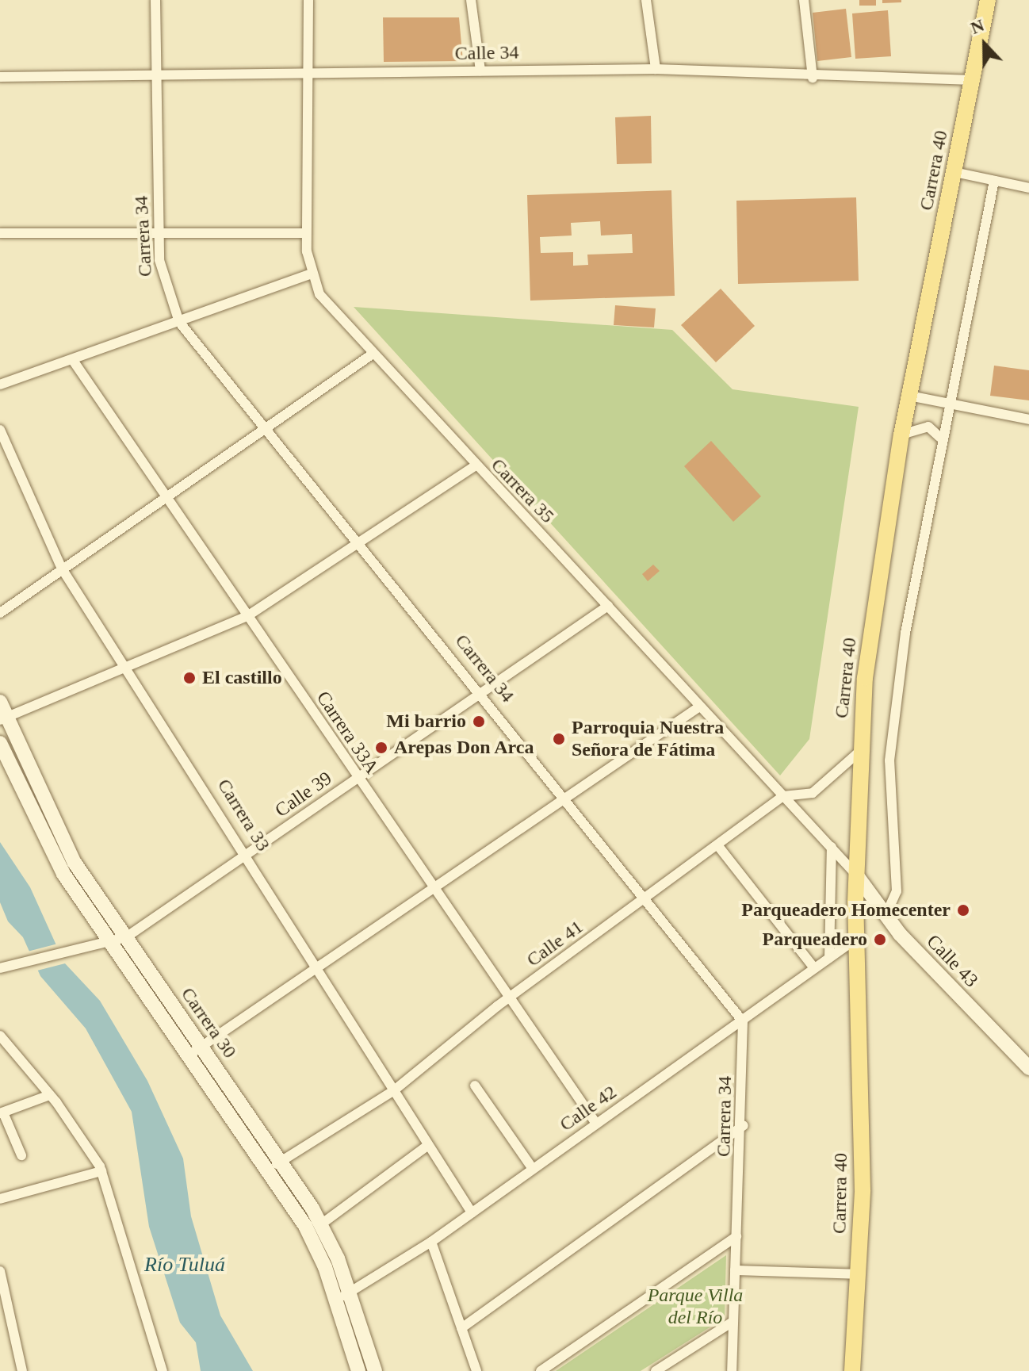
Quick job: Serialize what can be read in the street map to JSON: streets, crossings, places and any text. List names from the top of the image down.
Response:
{
  "streets": {
    "main road": ["Carrera 40", "Calle 43", "Carrera 30"],
    "street": [
      "Calle 34",
      "Carrera 34",
      "Carrera 35",
      "Carrera 33A",
      "Calle 39",
      "Carrera 33",
      "Calle 41",
      "Calle 42"
    ]
  },
  "crossings": [
    ["Calle 34", "Carrera 40"],
    ["Calle 34", "Carrera 34"],
    ["Calle 34", "Carrera 35"],
    ["Carrera 40", "Carrera 35"],
    ["Carrera 40", "Calle 41"],
    ["Carrera 40", "Calle 43"],
    ["Carrera 40", "Calle 42"],
    ["Carrera 34", "Calle 39"],
    ["Carrera 34", "Calle 41"],
    ["Carrera 34", "Calle 42"],
    ["Carrera 35", "Calle 39"],
    ["Carrera 35", "Calle 41"],
    ["Carrera 35", "Calle 43"],
    ["Carrera 33A", "Calle 39"],
    ["Carrera 33A", "Calle 41"],
    ["Carrera 33A", "Calle 42"],
    ["Calle 39", "Carrera 33"],
    ["Calle 39", "Carrera 30"],
    ["Carrera 33", "Calle 41"],
    ["Carrera 33", "Calle 42"],
    ["Calle 41", "Carrera 30"],
    ["Carrera 30", "Calle 42"]
  ],
  "water": ["Río Tuluá"],
  "parks": ["Parque Villa del Río"],
  "places": [
    "El castillo",
    "Mi barrio",
    "Parroquia Nuestra Señora de Fátima",
    "Arepas Don Arca",
    "Parqueadero Homecenter",
    "Parqueadero"
  ],
  "north": "top"
}
